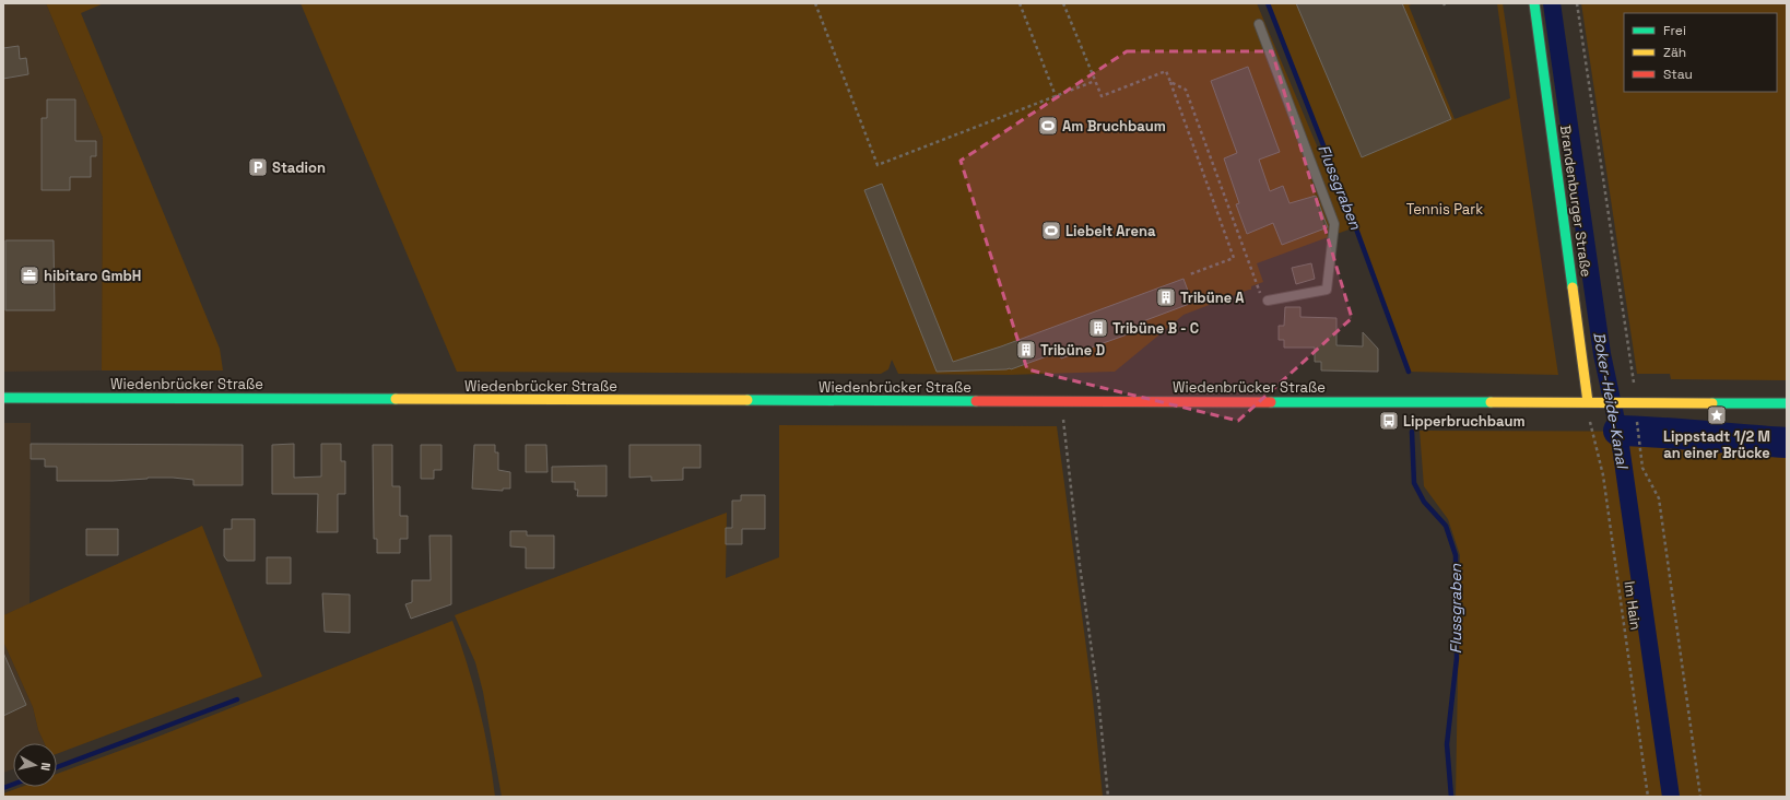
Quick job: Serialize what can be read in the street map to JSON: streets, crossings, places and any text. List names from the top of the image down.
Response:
{
  "streets": {
    "street": ["Brandenburger Straße", "Wiedenbrücker Straße"],
    "path": ["Im Hain"]
  },
  "crossings": [
    ["Brandenburger Straße", "Wiedenbrücker Straße"]
  ],
  "water": ["Flussgraben", "Boker-Heide-Kanal"],
  "parks": ["Tennis Park"],
  "places": {
    "sports": ["Am Bruchbaum", "Liebelt Arena"],
    "parking": ["Stadion"],
    "office": ["hibitaro GmbH"],
    "building": ["Tribüne A", "Tribüne B - C", "Tribüne D"],
    "place": ["Lippstadt 1/2 M an einer Brücke"],
    "bus stop": ["Lipperbruchbaum"]
  },
  "legend": ["Frei", "Zäh", "Stau"],
  "north": "right"
}
